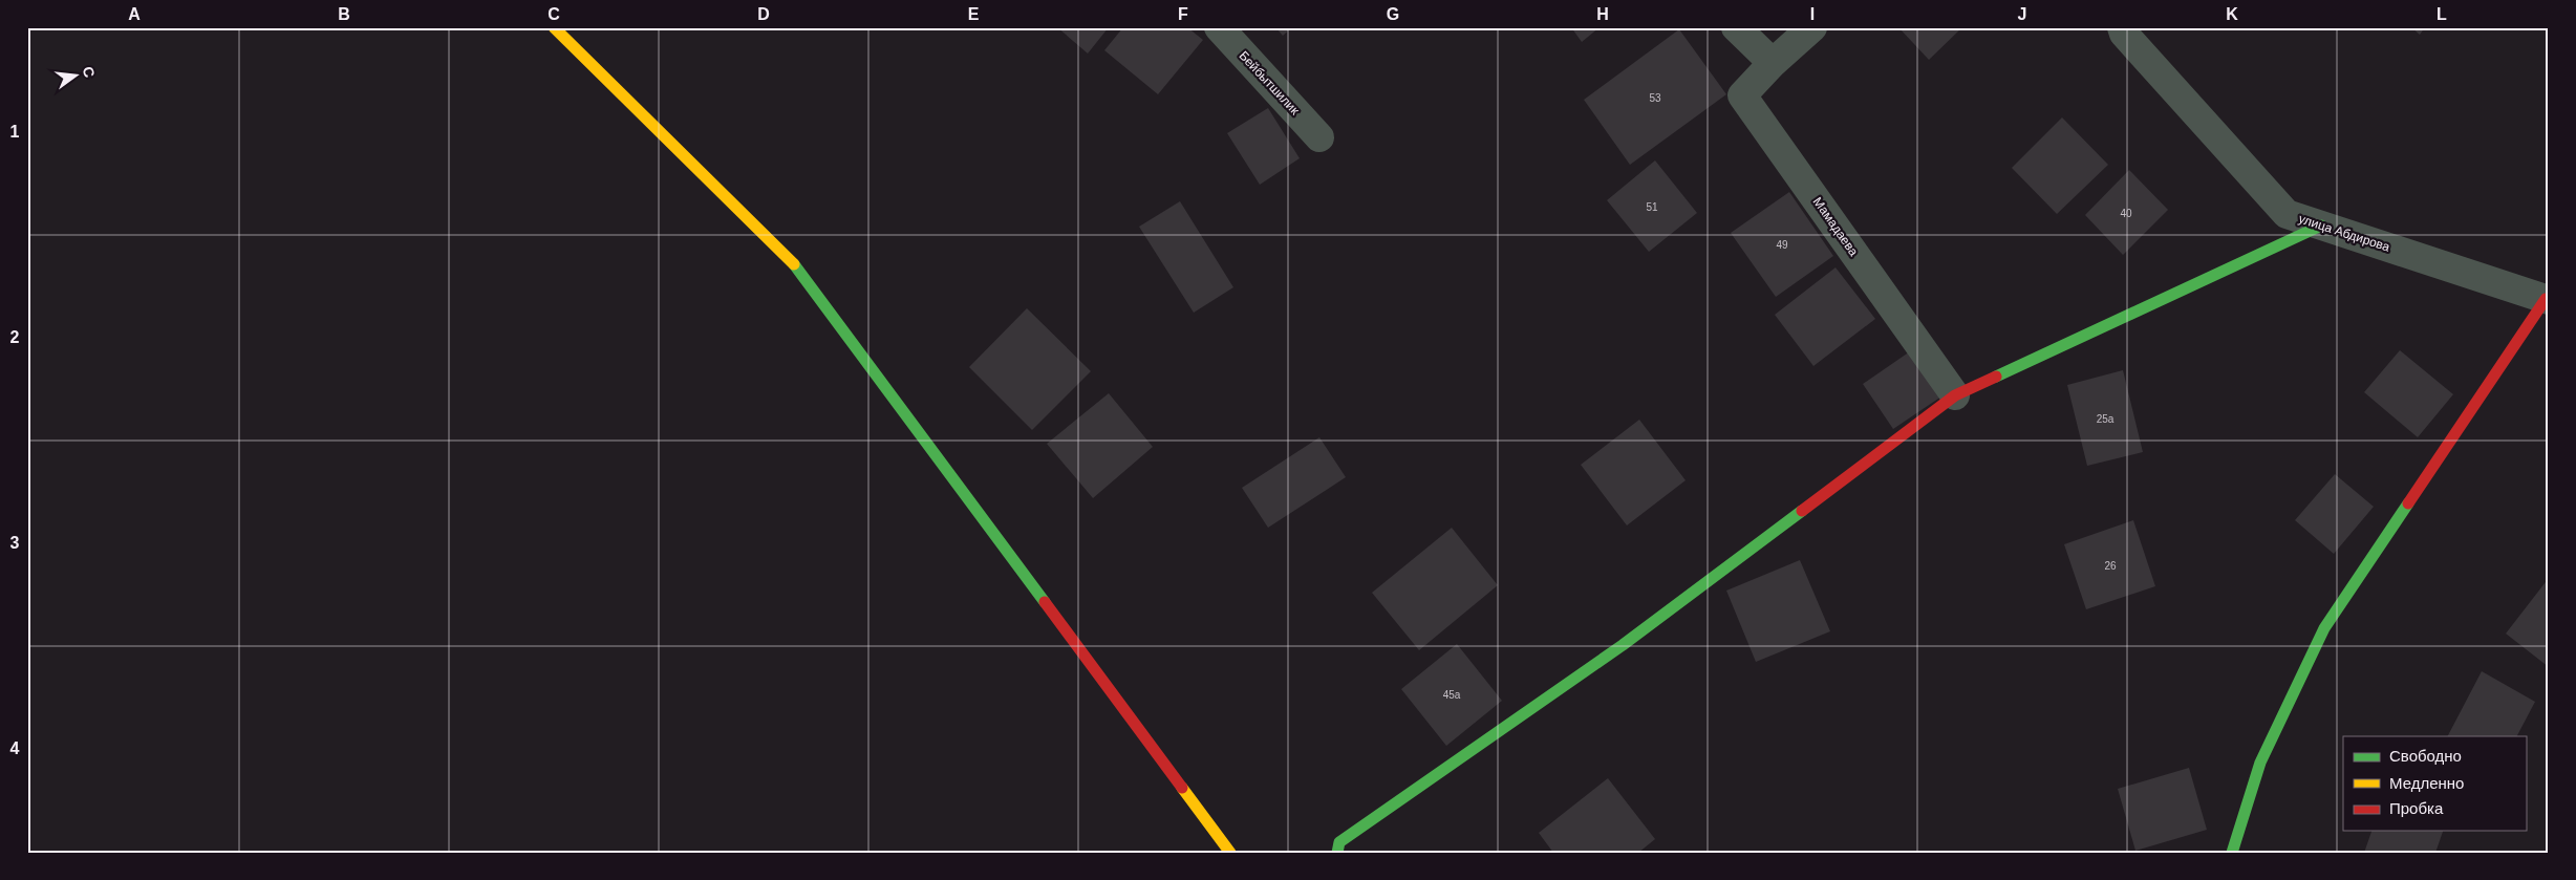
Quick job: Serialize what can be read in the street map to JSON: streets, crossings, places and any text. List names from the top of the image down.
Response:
{
  "streets": {
    "street": ["Бейбытшилик", "Мамадаева", "улица Абдирова"]
  },
  "house_numbers": [
    "53",
    "51",
    "40",
    "49",
    "25а",
    "26",
    "45а"
  ],
  "legend": ["Свободно", "Медленно", "Пробка"],
  "north": "right",
  "grid": {
    "columns": [
      "A",
      "B",
      "C",
      "D",
      "E",
      "F",
      "G",
      "H",
      "I",
      "J",
      "K",
      "L"
    ],
    "rows": [
      "1",
      "2",
      "3",
      "4"
    ]
  }
}
